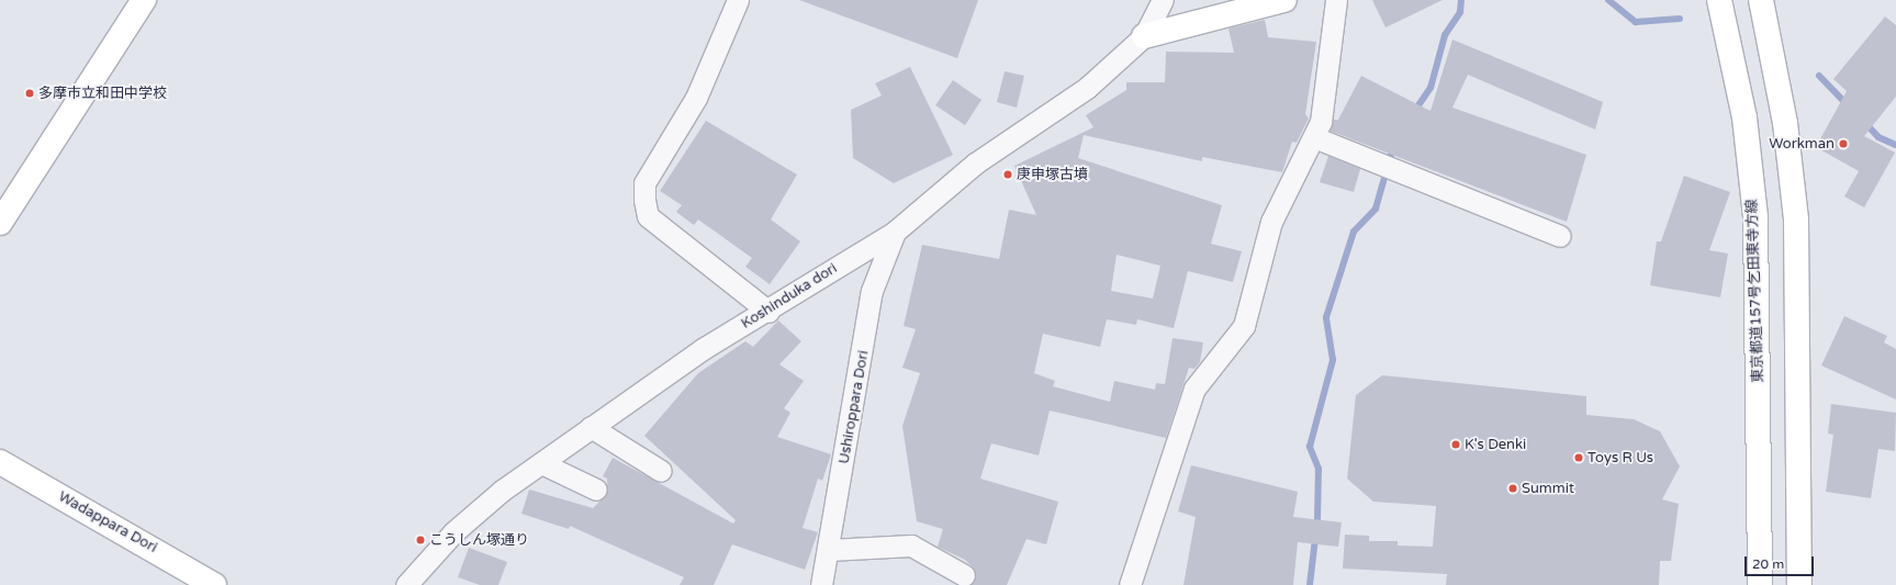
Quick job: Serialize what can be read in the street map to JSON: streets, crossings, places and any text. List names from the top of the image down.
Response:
{
  "streets": {
    "main road": ["東京都道157号乞田東寺方線", "Wadappara Dori"],
    "street": ["Koshinduka dori", "Ushiroppara Dori"]
  },
  "crossings": [
    ["Koshinduka dori", "Ushiroppara Dori"]
  ],
  "places": [
    "多摩市立和田中学校",
    "Workman",
    "庚申塚古墳",
    "K's Denki",
    "Toys R Us",
    "Summit",
    "こうしん塚通り"
  ],
  "scale_bar": "20 m"
}
